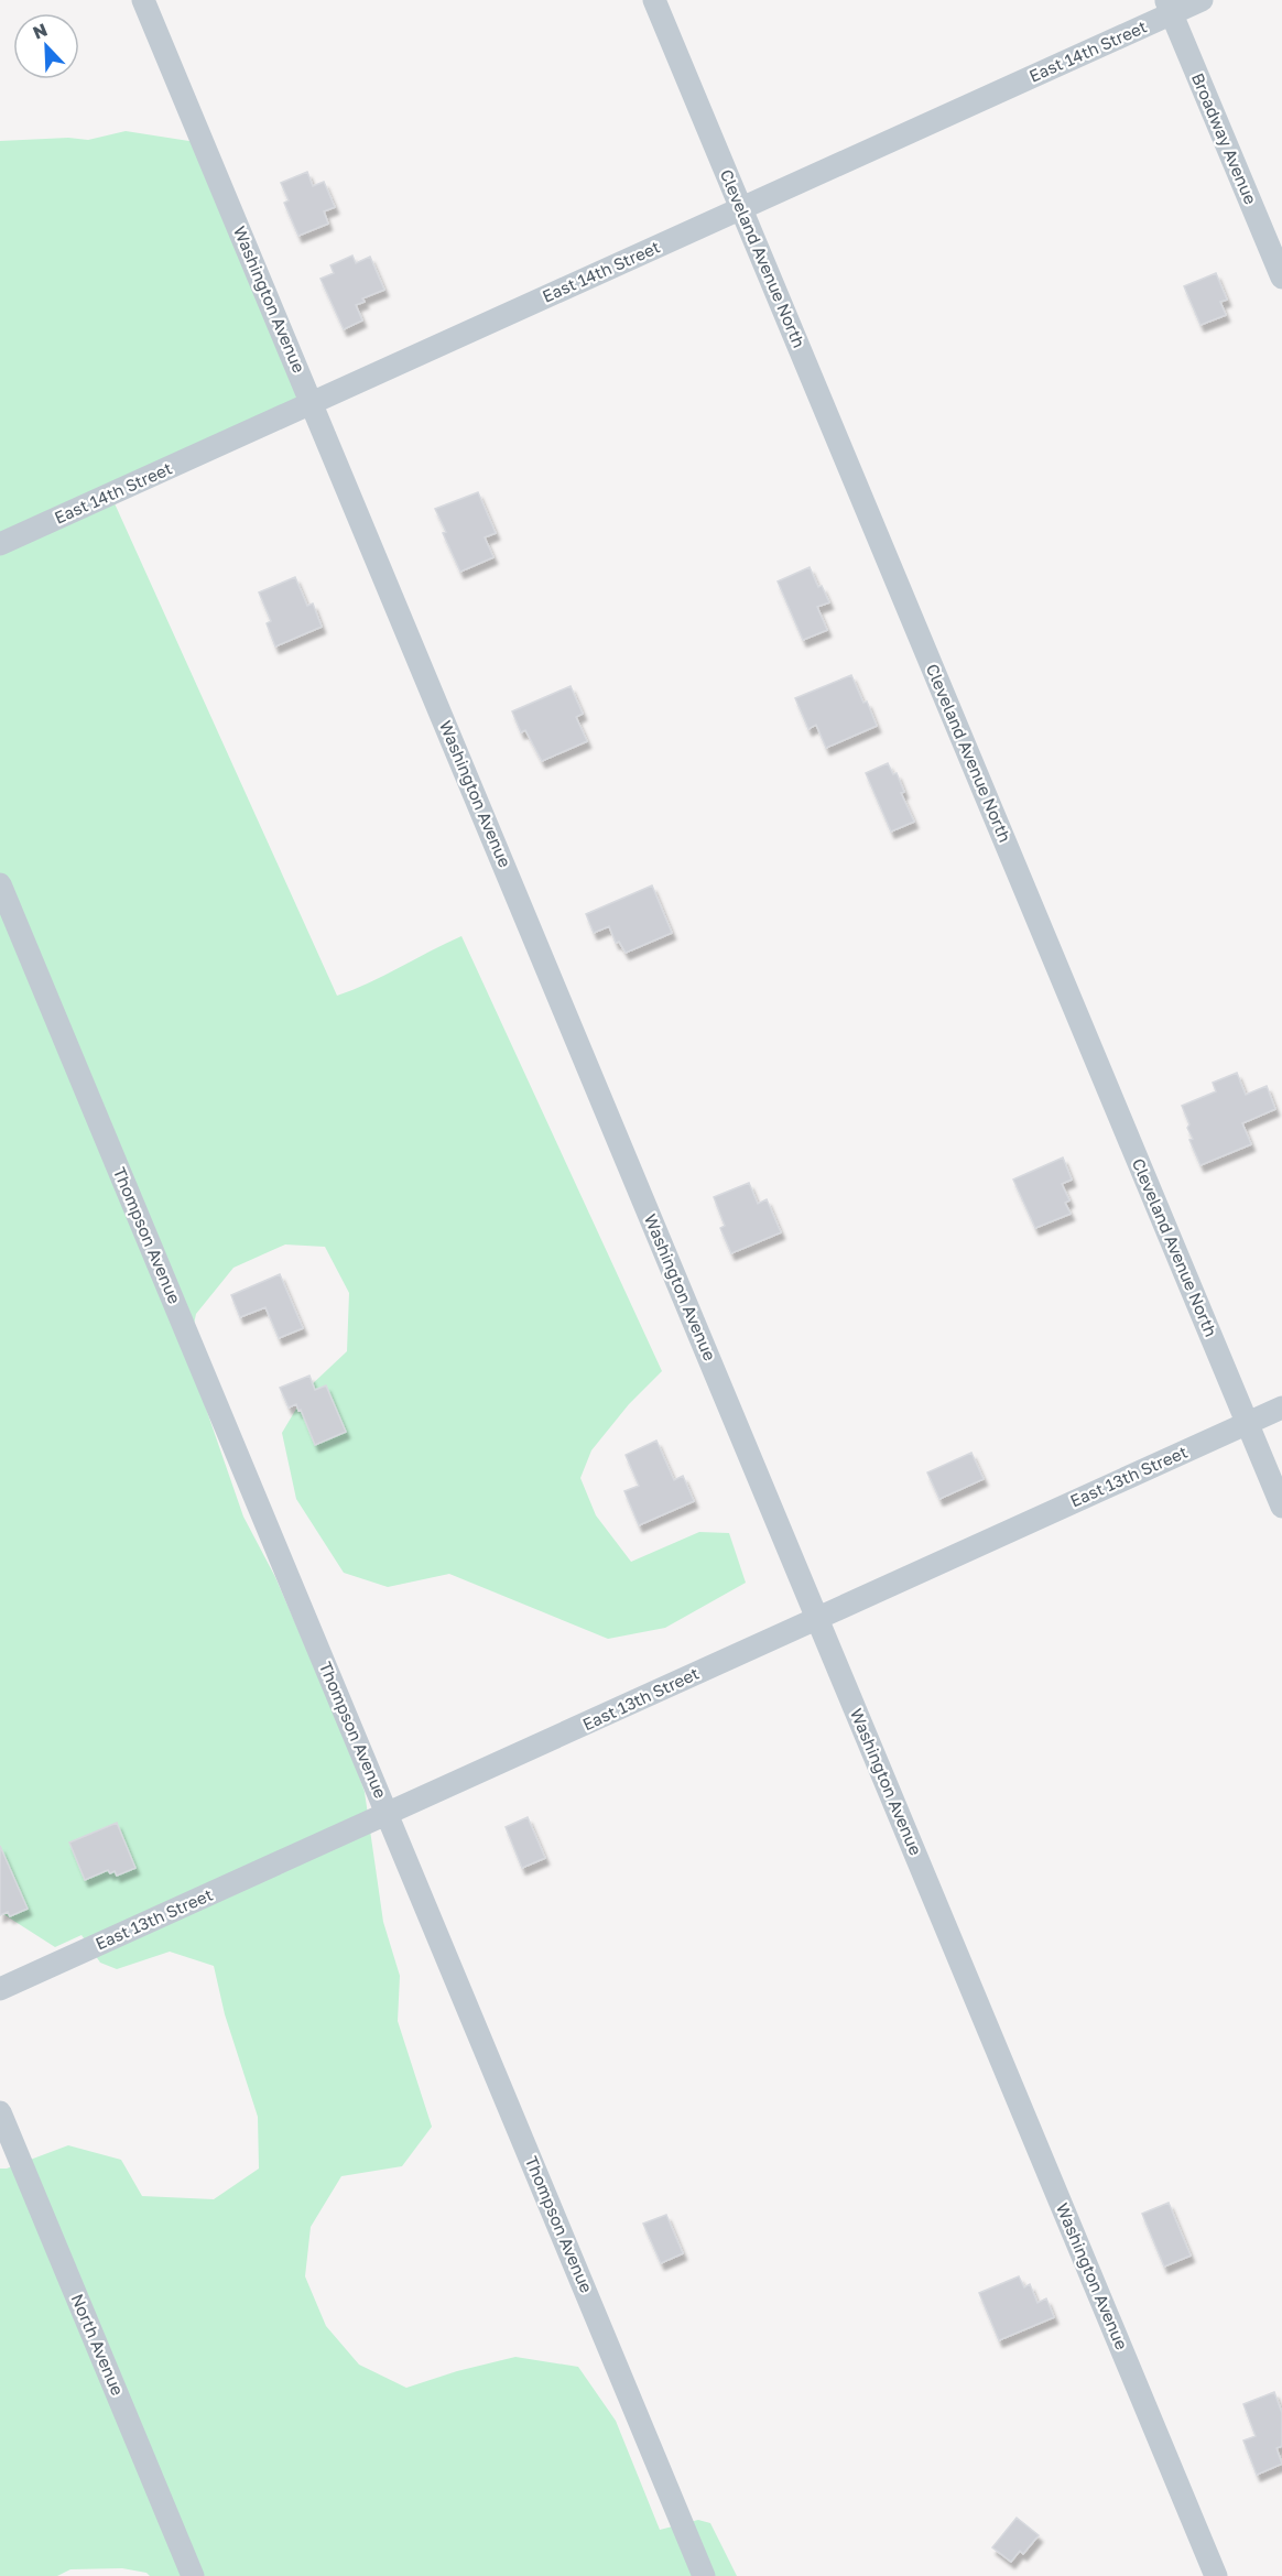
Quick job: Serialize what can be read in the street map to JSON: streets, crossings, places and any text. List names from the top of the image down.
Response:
{
  "streets": {
    "street": [
      "East 14th Street",
      "Broadway Avenue",
      "Cleveland Avenue North",
      "Washington Avenue",
      "Thompson Avenue",
      "East 13th Street",
      "North Avenue"
    ]
  },
  "crossings": [
    ["East 14th Street", "Broadway Avenue"],
    ["East 14th Street", "Cleveland Avenue North"],
    ["East 14th Street", "Washington Avenue"],
    ["Cleveland Avenue North", "East 13th Street"],
    ["Washington Avenue", "East 13th Street"],
    ["Thompson Avenue", "East 13th Street"]
  ],
  "north": "top left"
}
